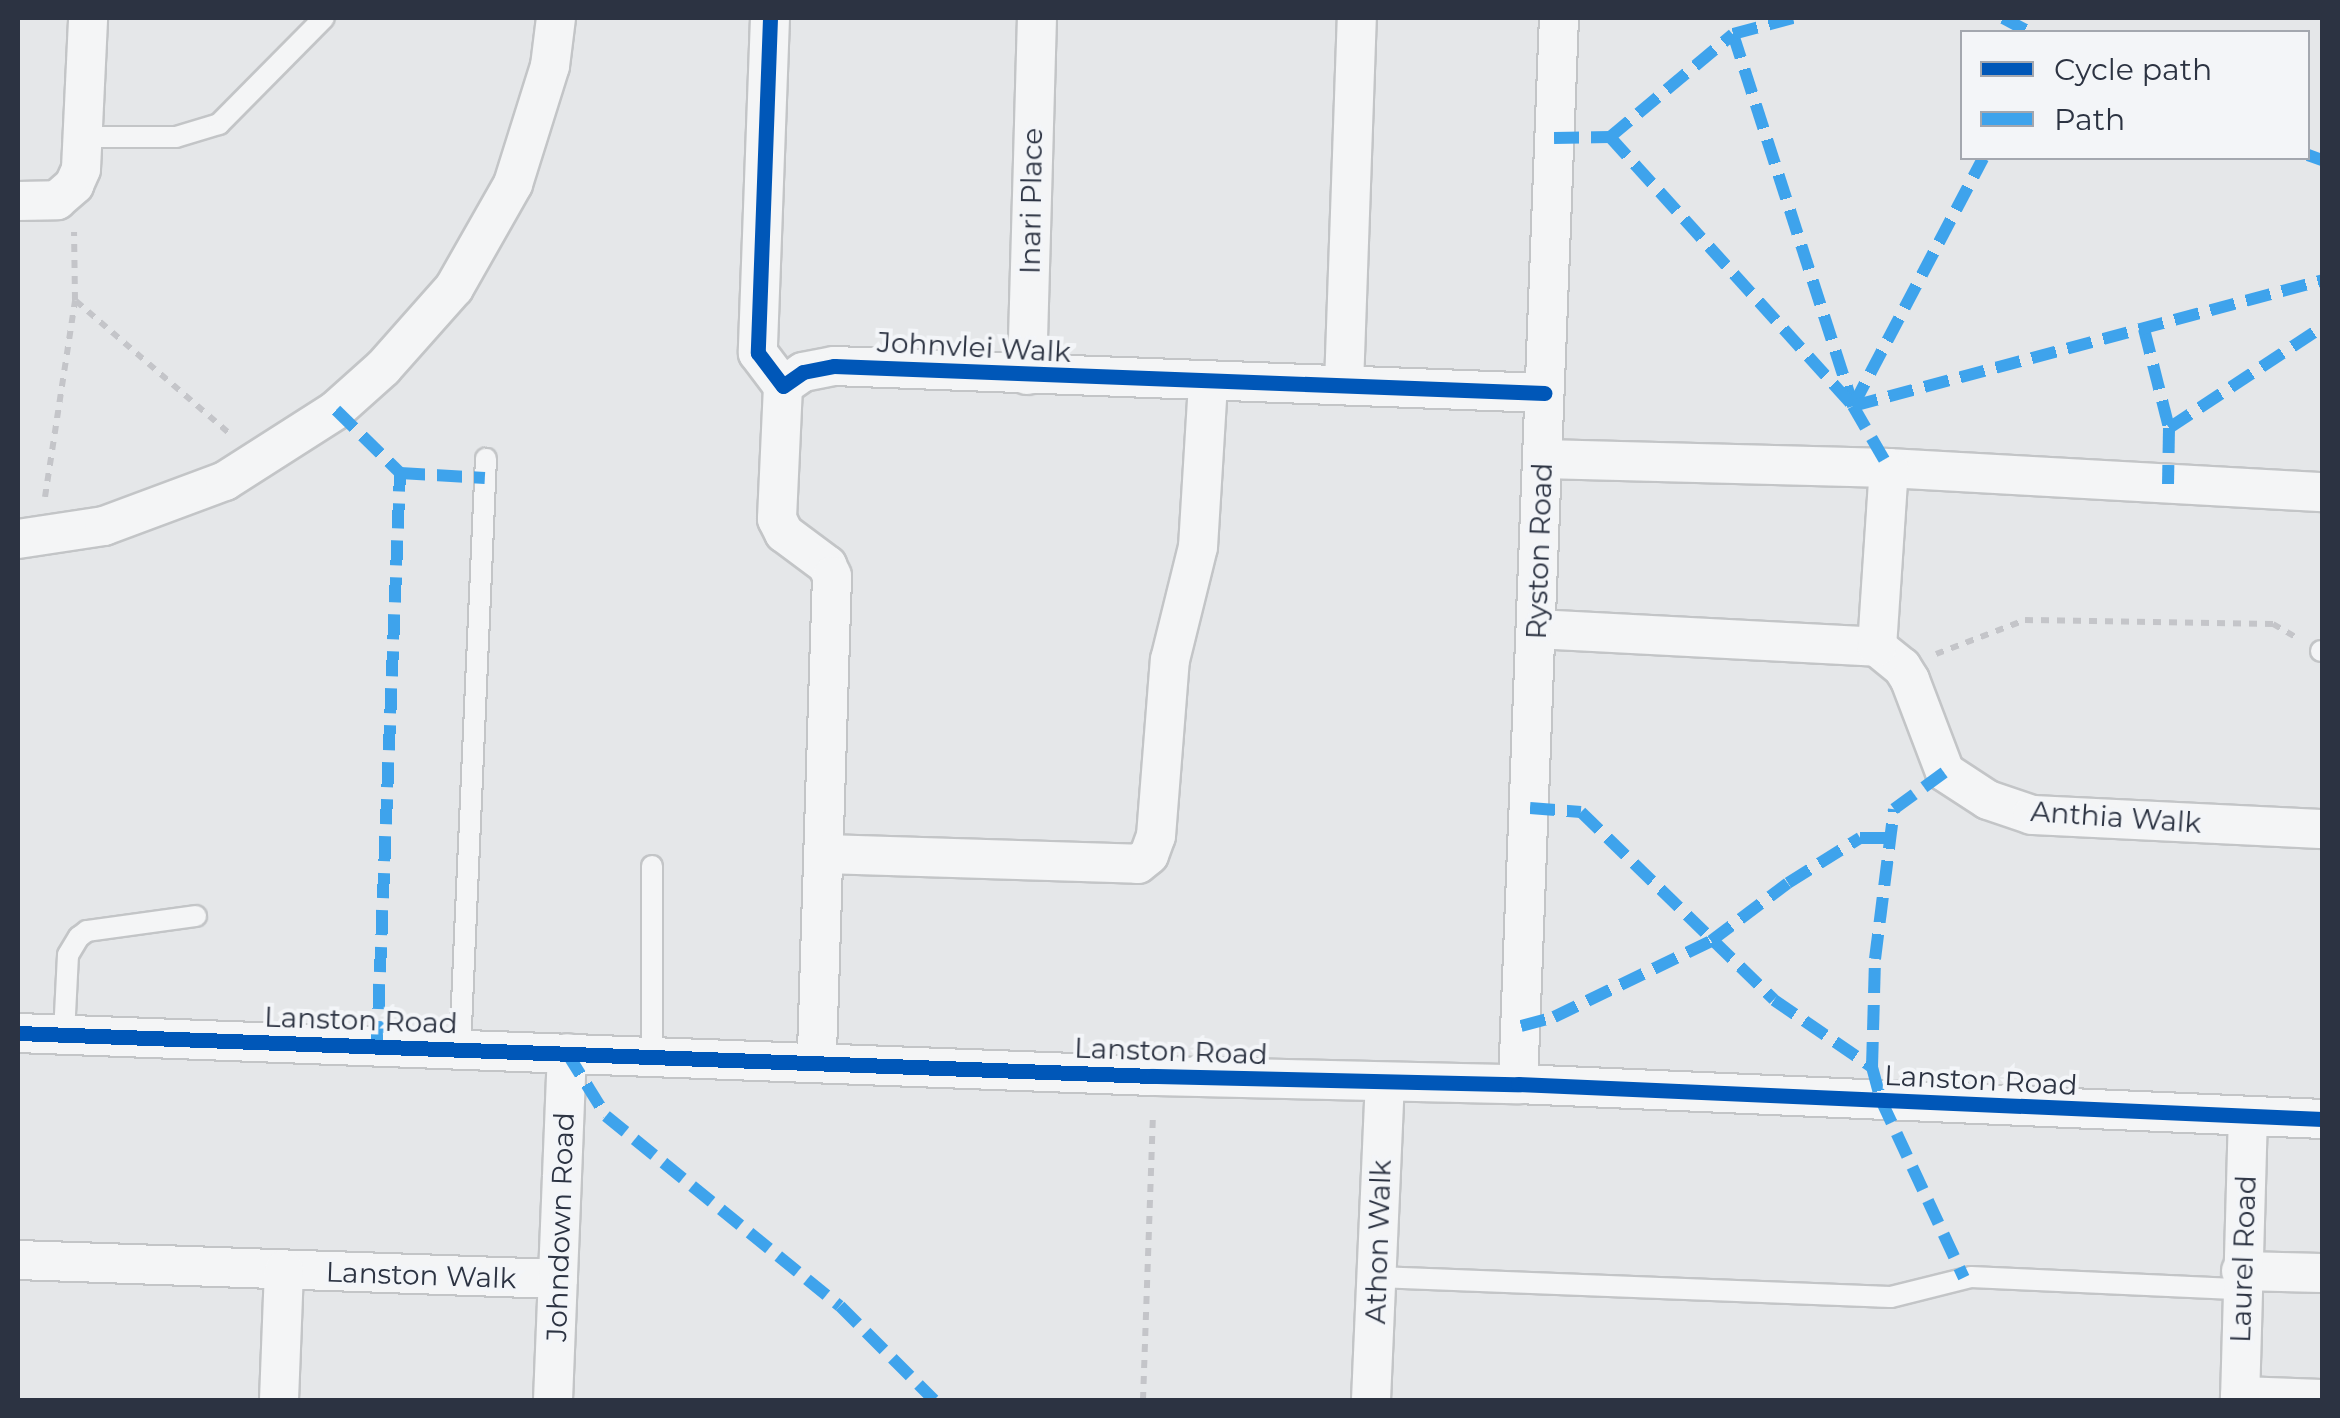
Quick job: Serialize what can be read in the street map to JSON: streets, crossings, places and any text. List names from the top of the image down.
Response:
{
  "streets": {
    "street": [
      "Inari Place",
      "Johnvlei Walk",
      "Ryston Road",
      "Anthia Walk",
      "Lanston Road",
      "Johndown Road",
      "Athon Walk",
      "Laurel Road",
      "Lanston Walk"
    ]
  },
  "crossings": [
    ["Inari Place", "Johnvlei Walk"],
    ["Johnvlei Walk", "Ryston Road"],
    ["Ryston Road", "Lanston Road"],
    ["Lanston Road", "Johndown Road"],
    ["Lanston Road", "Athon Walk"],
    ["Lanston Road", "Laurel Road"],
    ["Johndown Road", "Lanston Walk"]
  ],
  "legend": ["Cycle path", "Path"]
}
